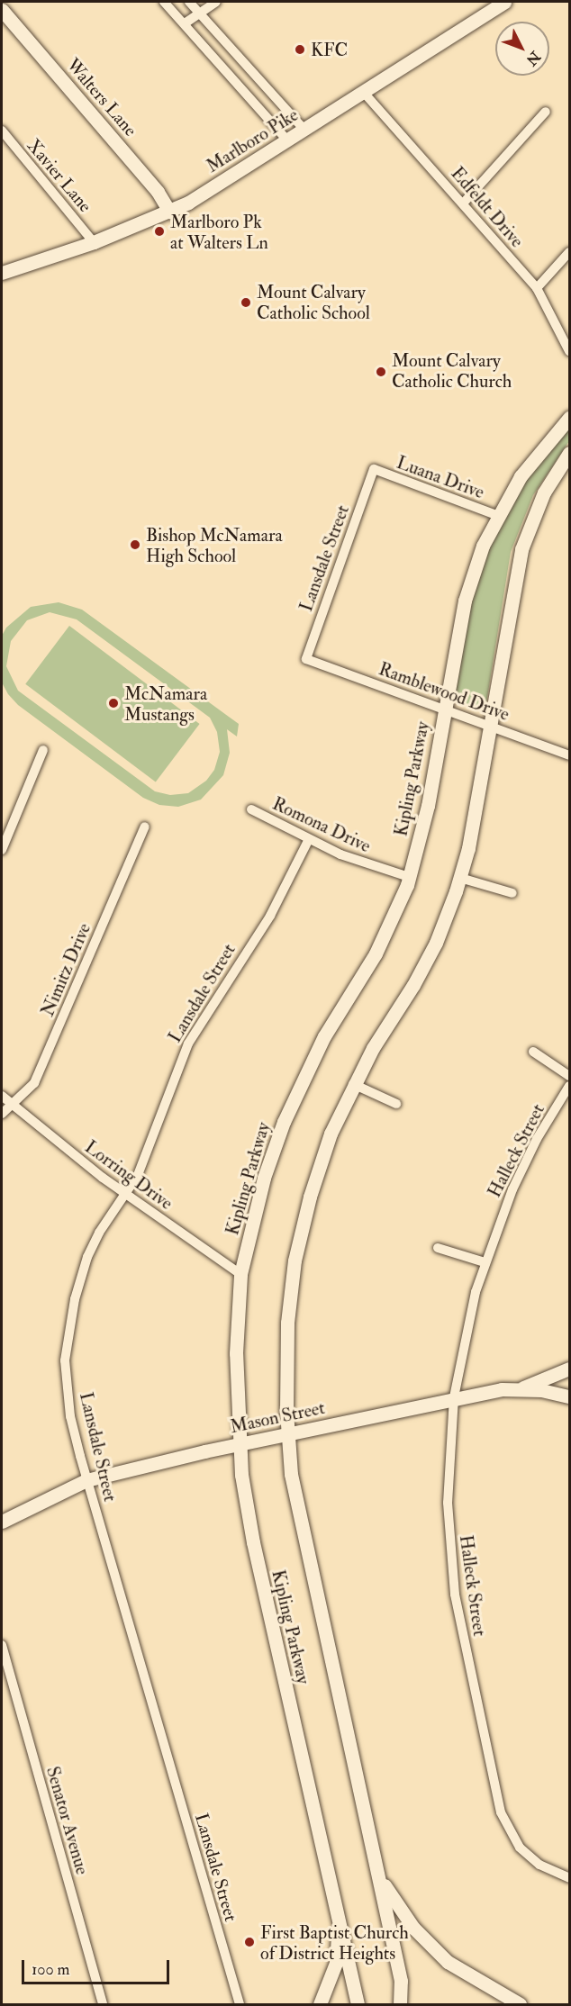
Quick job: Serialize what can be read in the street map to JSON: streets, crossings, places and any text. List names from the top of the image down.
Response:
{
  "streets": {
    "street": [
      "Walters Lane",
      "Marlboro Pike",
      "Xavier Lane",
      "Edfeldt Drive",
      "Luana Drive",
      "Lansdale Street",
      "Ramblewood Drive",
      "Kipling Parkway",
      "Romona Drive",
      "Nimitz Drive",
      "Halleck Street",
      "Lorring Drive",
      "Mason Street",
      "Senator Avenue"
    ]
  },
  "crossings": [
    ["Walters Lane", "Marlboro Pike"],
    ["Marlboro Pike", "Xavier Lane"],
    ["Marlboro Pike", "Edfeldt Drive"],
    ["Luana Drive", "Lansdale Street"],
    ["Luana Drive", "Kipling Parkway"],
    ["Lansdale Street", "Ramblewood Drive"],
    ["Lansdale Street", "Romona Drive"],
    ["Lansdale Street", "Lorring Drive"],
    ["Lansdale Street", "Mason Street"],
    ["Ramblewood Drive", "Kipling Parkway"],
    ["Kipling Parkway", "Romona Drive"],
    ["Kipling Parkway", "Lorring Drive"],
    ["Kipling Parkway", "Mason Street"],
    ["Nimitz Drive", "Lorring Drive"],
    ["Halleck Street", "Mason Street"]
  ],
  "places": [
    "KFC",
    "Marlboro Pk at Walters Ln",
    "Mount Calvary Catholic School",
    "Mount Calvary Catholic Church",
    "Bishop McNamara High School",
    "McNamara Mustangs",
    "First Baptist Church of District Heights"
  ],
  "scale_bar": "100 m",
  "north": "bottom right"
}
